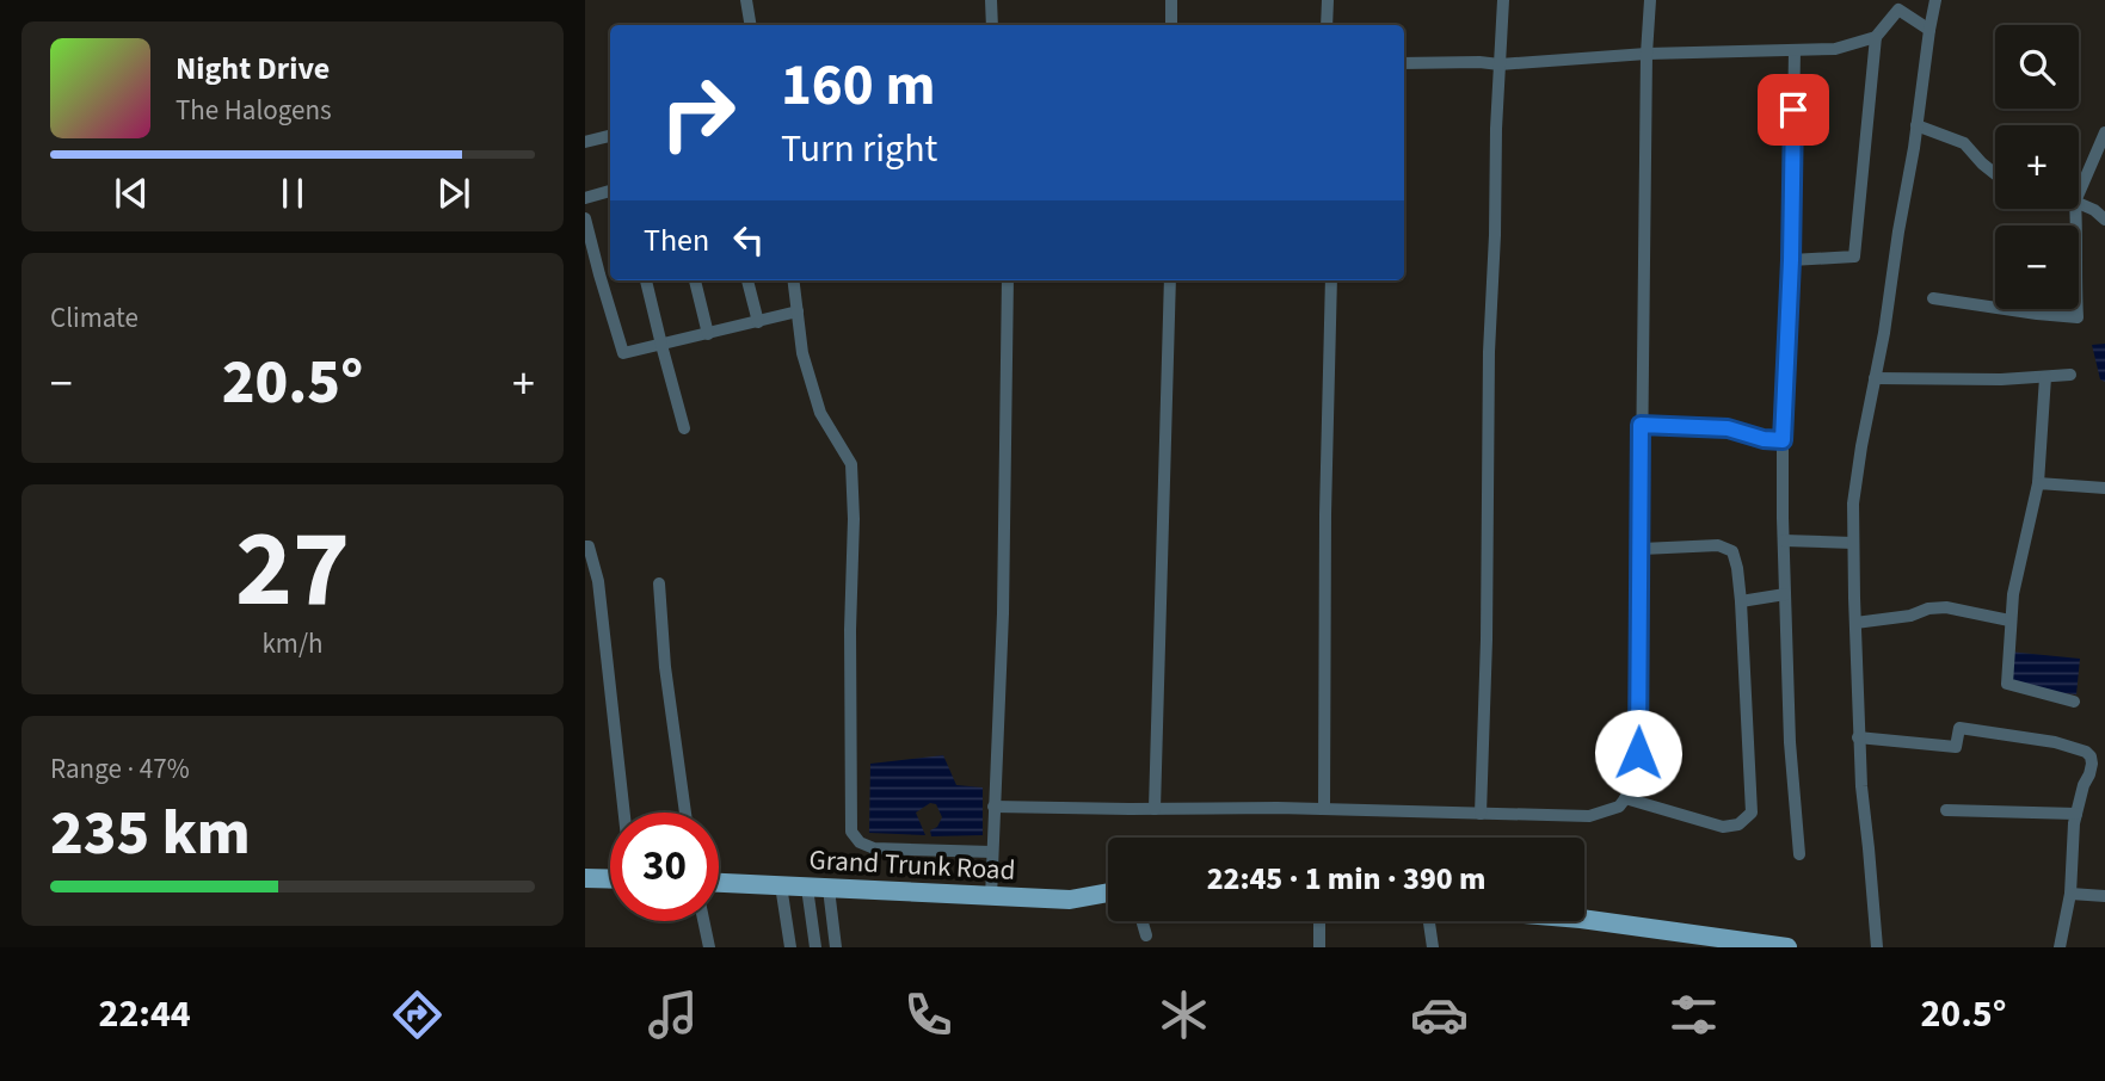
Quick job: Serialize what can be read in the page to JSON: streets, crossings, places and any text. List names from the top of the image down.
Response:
{
  "streets": {
    "main road": ["Grand Trunk Road"]
  },
  "page": {
    "map_buttons": ["+", "−"],
    "turn": ["160 m", "Turn right"],
    "song": ["Night Drive", "The Halogens"],
    "then": "Then",
    "tile": [
      "Climate",
      ["27", "km/h"],
      ["Range · 47%", "235 km"]
    ],
    "heat": ["−", "20.5°", "+"],
    "limit": "30",
    "trip": "22:45 · 1 min · 390 m",
    "tabs": ["22:44", "20.5°"]
  }
}
